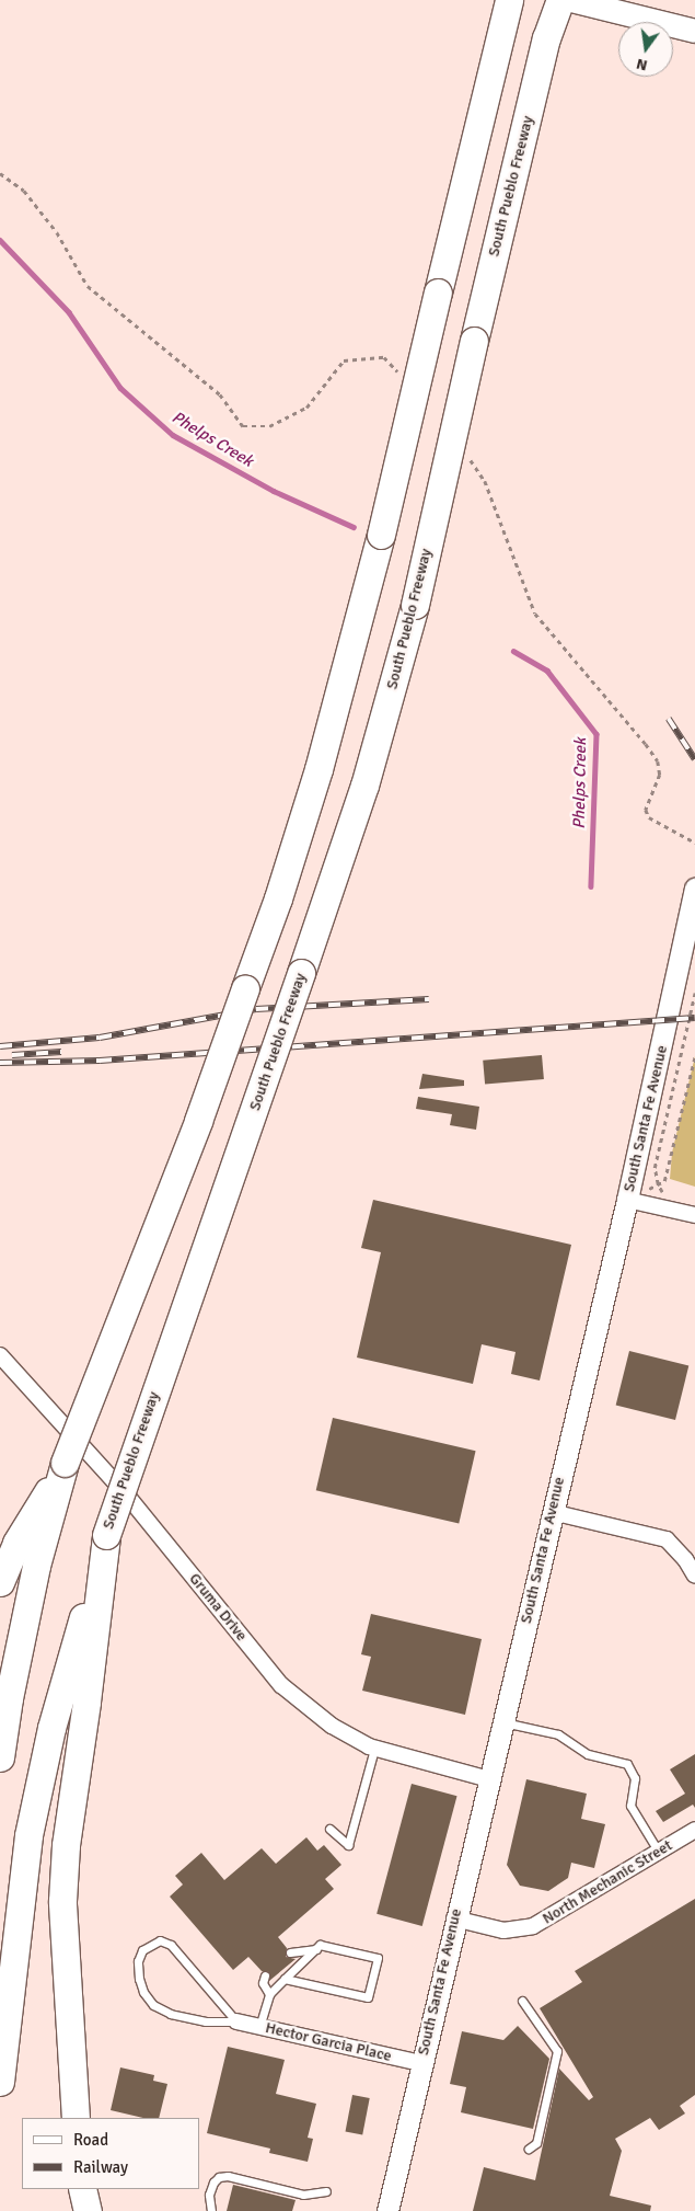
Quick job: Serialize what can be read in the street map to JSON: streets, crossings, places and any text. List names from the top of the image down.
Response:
{
  "streets": {
    "highway": ["South Pueblo Freeway"],
    "main road": ["South Santa Fe Avenue"],
    "street": ["Gruma Drive", "North Mechanic Street", "Hector Garcia Place"]
  },
  "crossings": [
    ["South Santa Fe Avenue", "Gruma Drive"],
    ["South Santa Fe Avenue", "North Mechanic Street"],
    ["South Santa Fe Avenue", "Hector Garcia Place"]
  ],
  "water": ["Phelps Creek"],
  "legend": ["Road", "Railway"],
  "north": "bottom"
}
